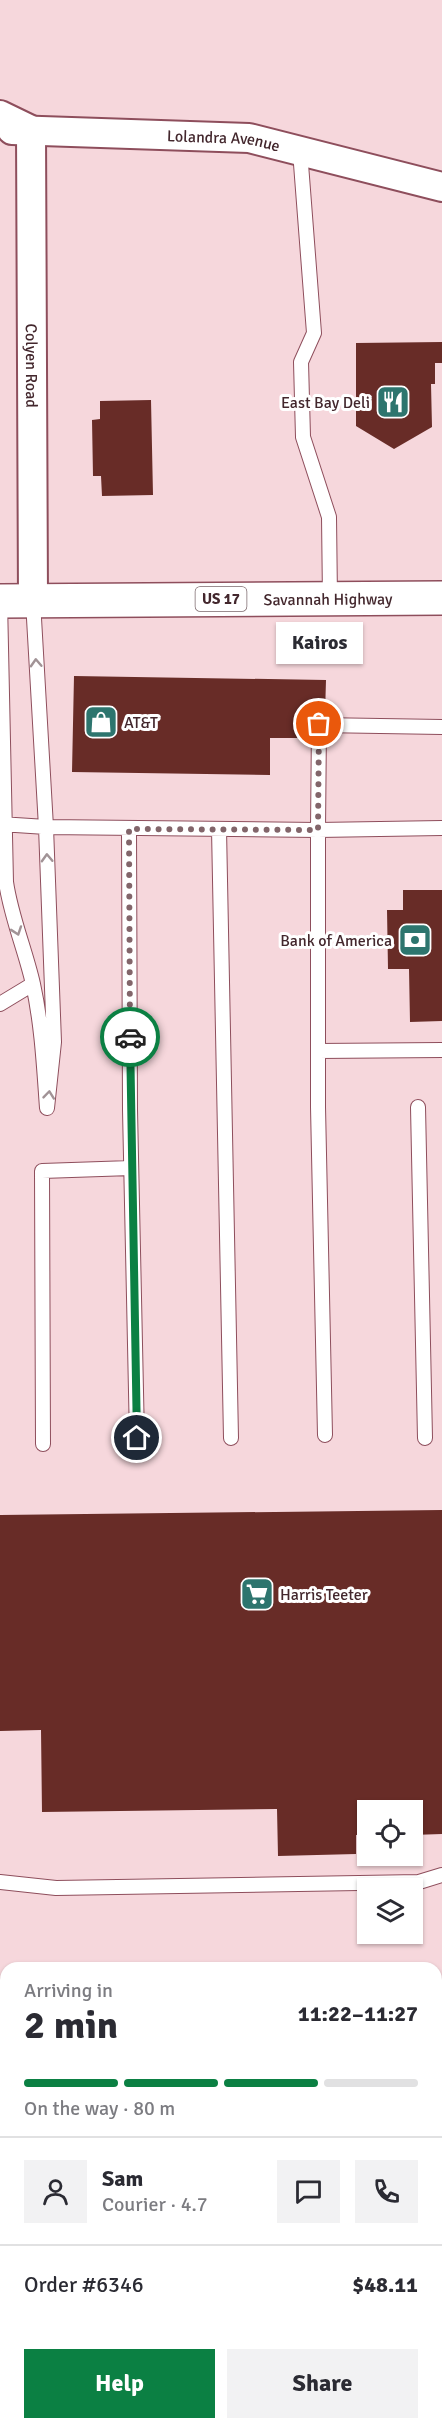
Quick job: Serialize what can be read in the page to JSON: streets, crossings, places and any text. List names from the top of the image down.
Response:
{
  "streets": {
    "highway": ["US 17", "Savannah Highway"],
    "street": ["Lolandra Avenue", "Colyen Road"]
  },
  "crossings": [
    ["Lolandra Avenue", "Colyen Road"],
    ["Colyen Road", "Savannah Highway"]
  ],
  "places": {
    "restaurant": ["East Bay Deli"],
    "shop": ["AT&T"],
    "other": ["Kairos"],
    "bank": ["Bank of America"],
    "supermarket": ["Harris Teeter"]
  },
  "page": {
    "bubble": "Kairos",
    "heading": ["2 min", "Arriving in", "11:22–11:27"],
    "panel": [
      "Sam",
      "Courier · 4.7",
      "Order #6346",
      "$48.11"
    ],
    "bar": "On the way · 80 m",
    "buttons": ["Help", "Share"]
  }
}
